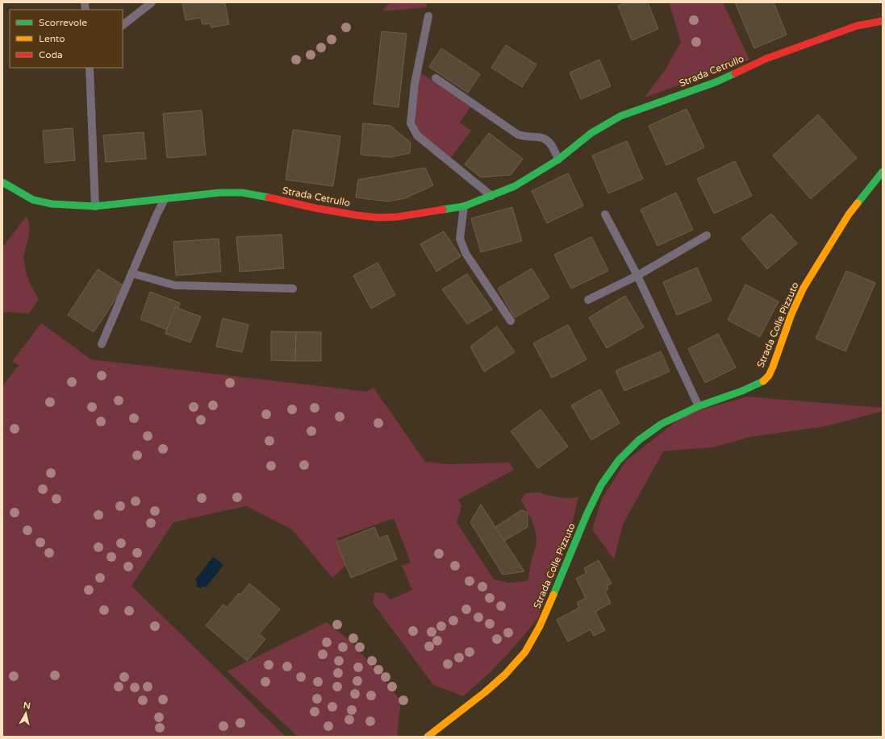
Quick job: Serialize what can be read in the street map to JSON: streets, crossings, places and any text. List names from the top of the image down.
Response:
{
  "streets": {
    "street": ["Strada Cetrullo", "Strada Colle Pizzuto"]
  },
  "legend": ["Scorrevole", "Lento", "Coda"],
  "north": "top"
}
